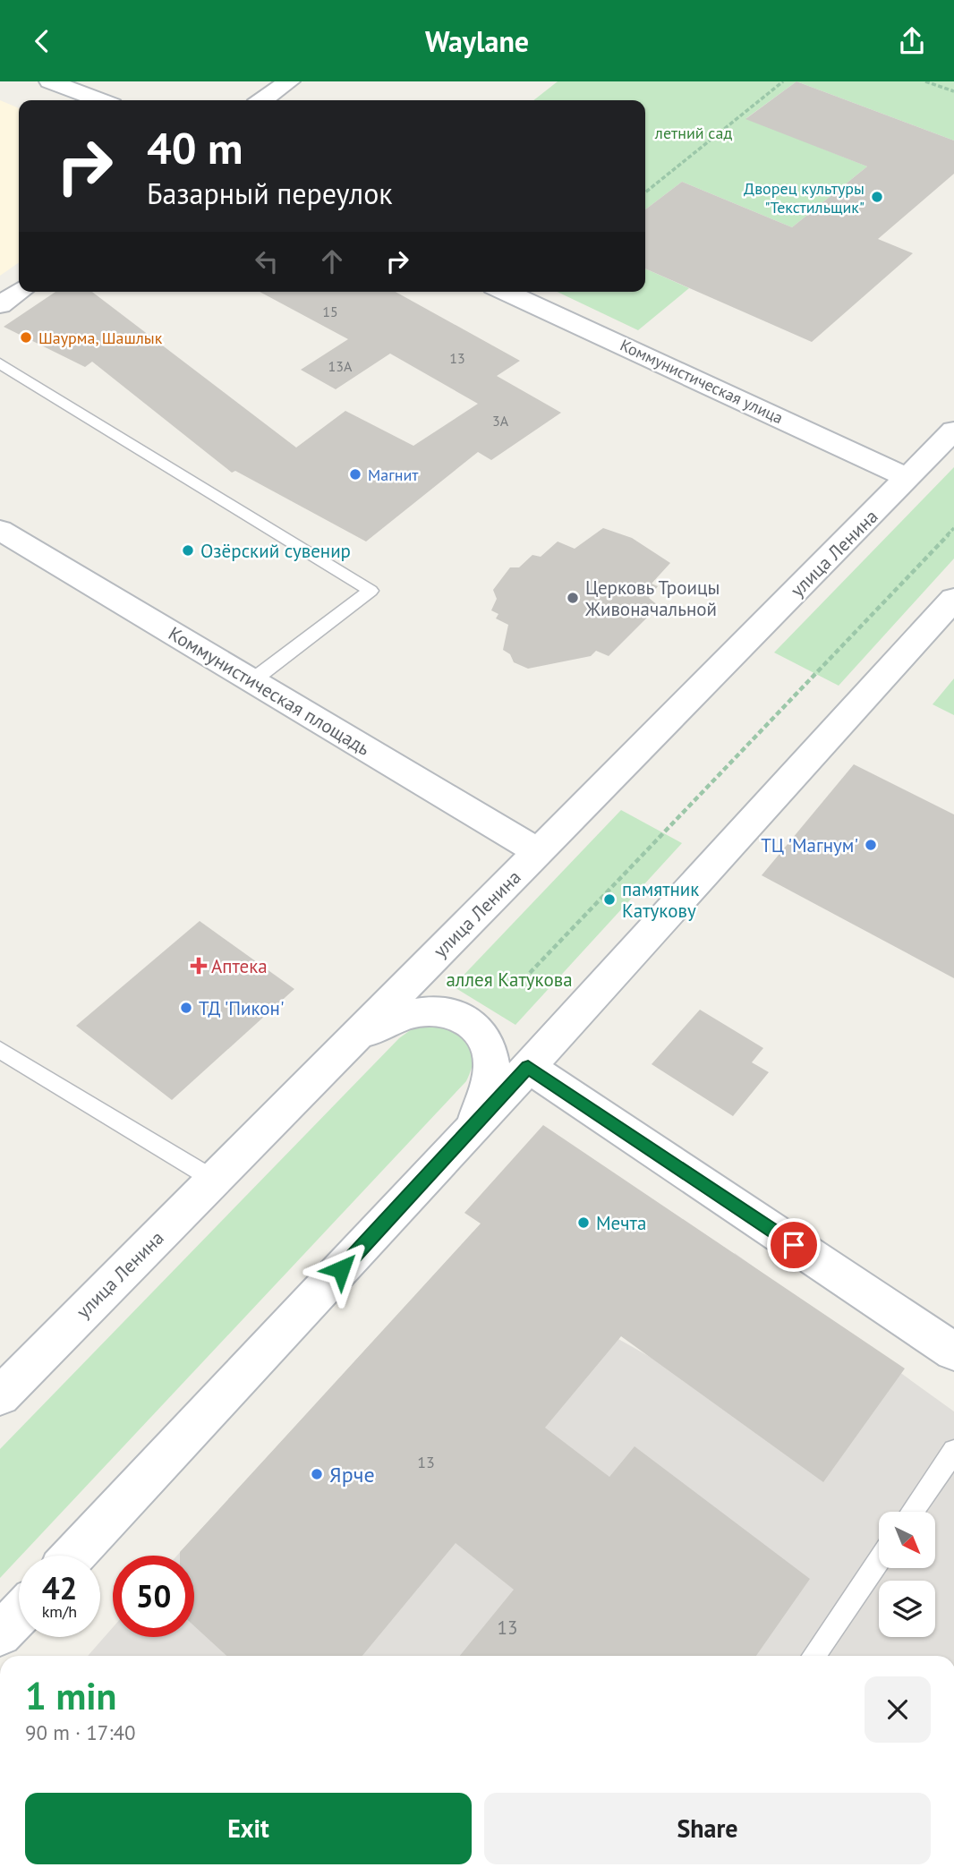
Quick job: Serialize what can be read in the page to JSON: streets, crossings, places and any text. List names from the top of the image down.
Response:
{
  "streets": {
    "main road": ["Коммунистическая улица", "улица Ленина", "Коммунистическая площадь"]
  },
  "crossings": [
    ["Коммунистическая улица", "улица Ленина"],
    ["улица Ленина", "Коммунистическая площадь"]
  ],
  "parks": ["летний сад", "аллея Катукова"],
  "places": {
    "other": [
      "Дворец культуры \"Текстильщик\"",
      "Шаурма, Шашлык",
      "Магнит",
      "Озёрский сувенир",
      "Церковь Троицы Живоначальной",
      "ТЦ 'Магнум'",
      "памятник Катукову",
      "ТД 'Пикон'",
      "Мечта",
      "Ярче"
    ],
    "health": ["Аптека"]
  },
  "house_numbers": [
    "15",
    "13",
    "13А",
    "3А",
    "13",
    "13"
  ],
  "north": "bottom right",
  "page": {
    "header": "Waylane",
    "turn": ["40 m", "Базарный переулок"],
    "speed": "42 km/h",
    "limit": "50",
    "heading": ["1 min", "90 m · 17:40"],
    "buttons": ["Exit", "Share"]
  }
}
